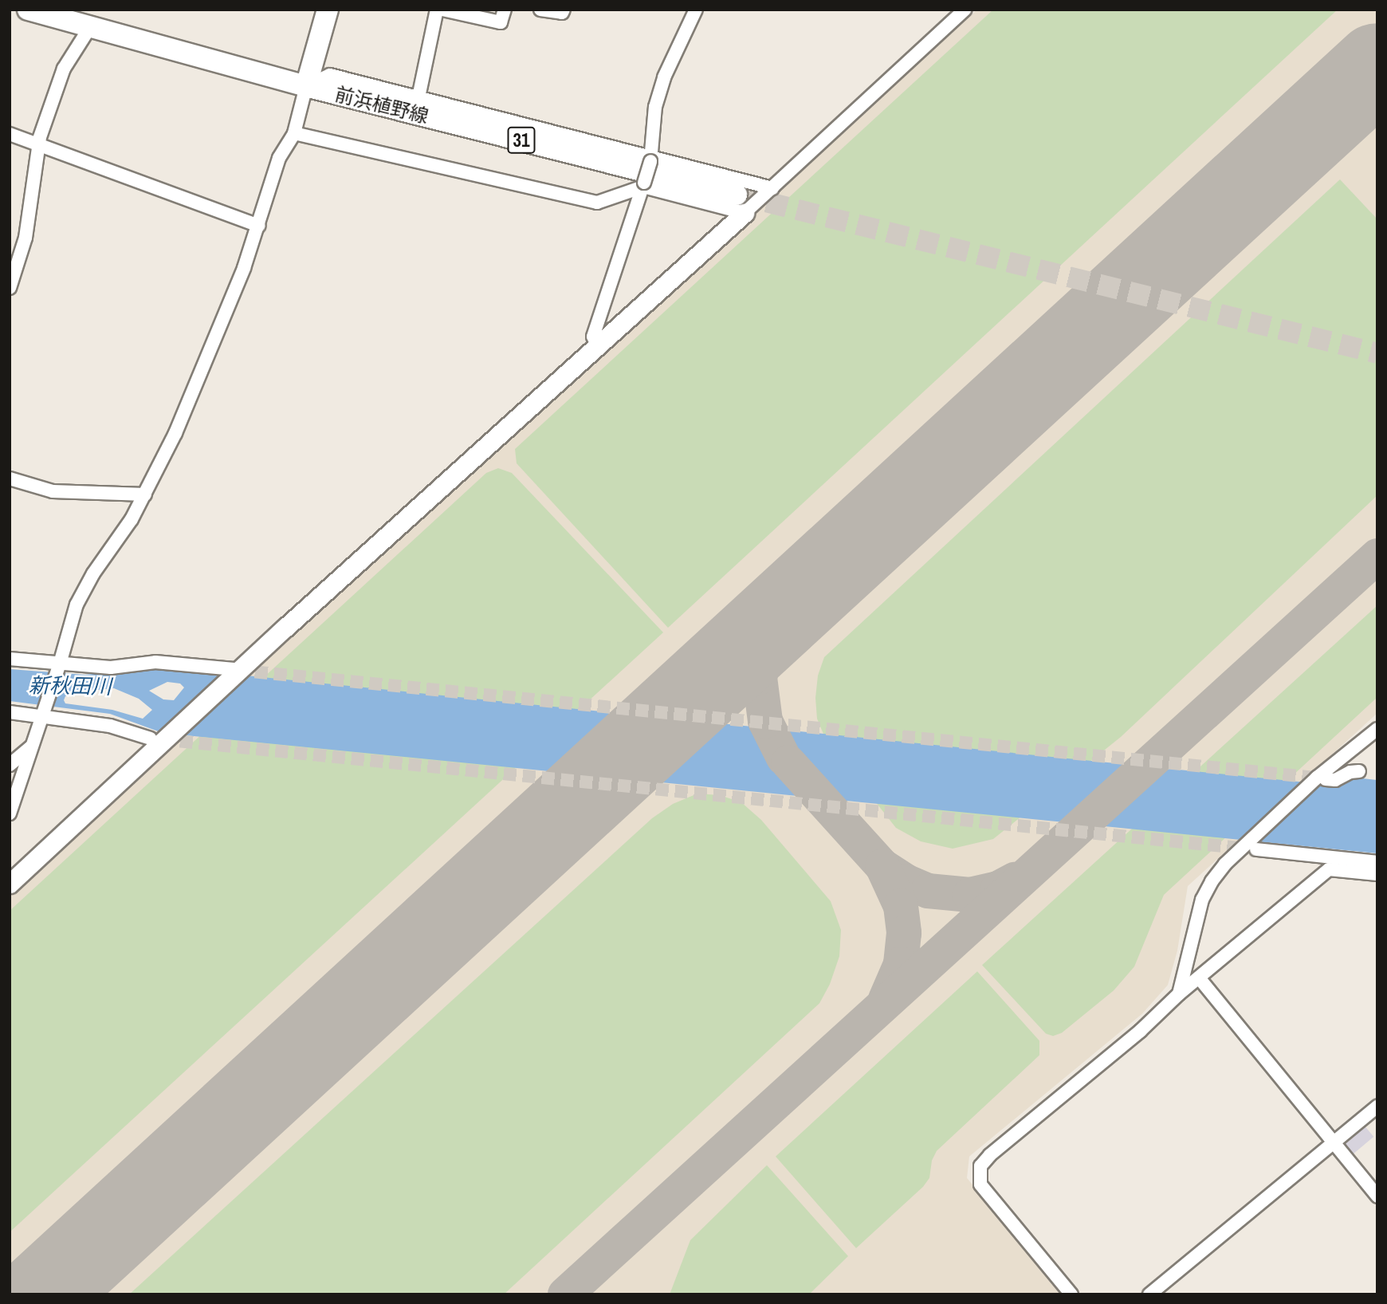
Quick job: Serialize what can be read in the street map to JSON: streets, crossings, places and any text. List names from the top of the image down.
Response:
{
  "streets": {
    "main road": ["前浜植野線", "31"]
  },
  "water": ["新秋田川"]
}
